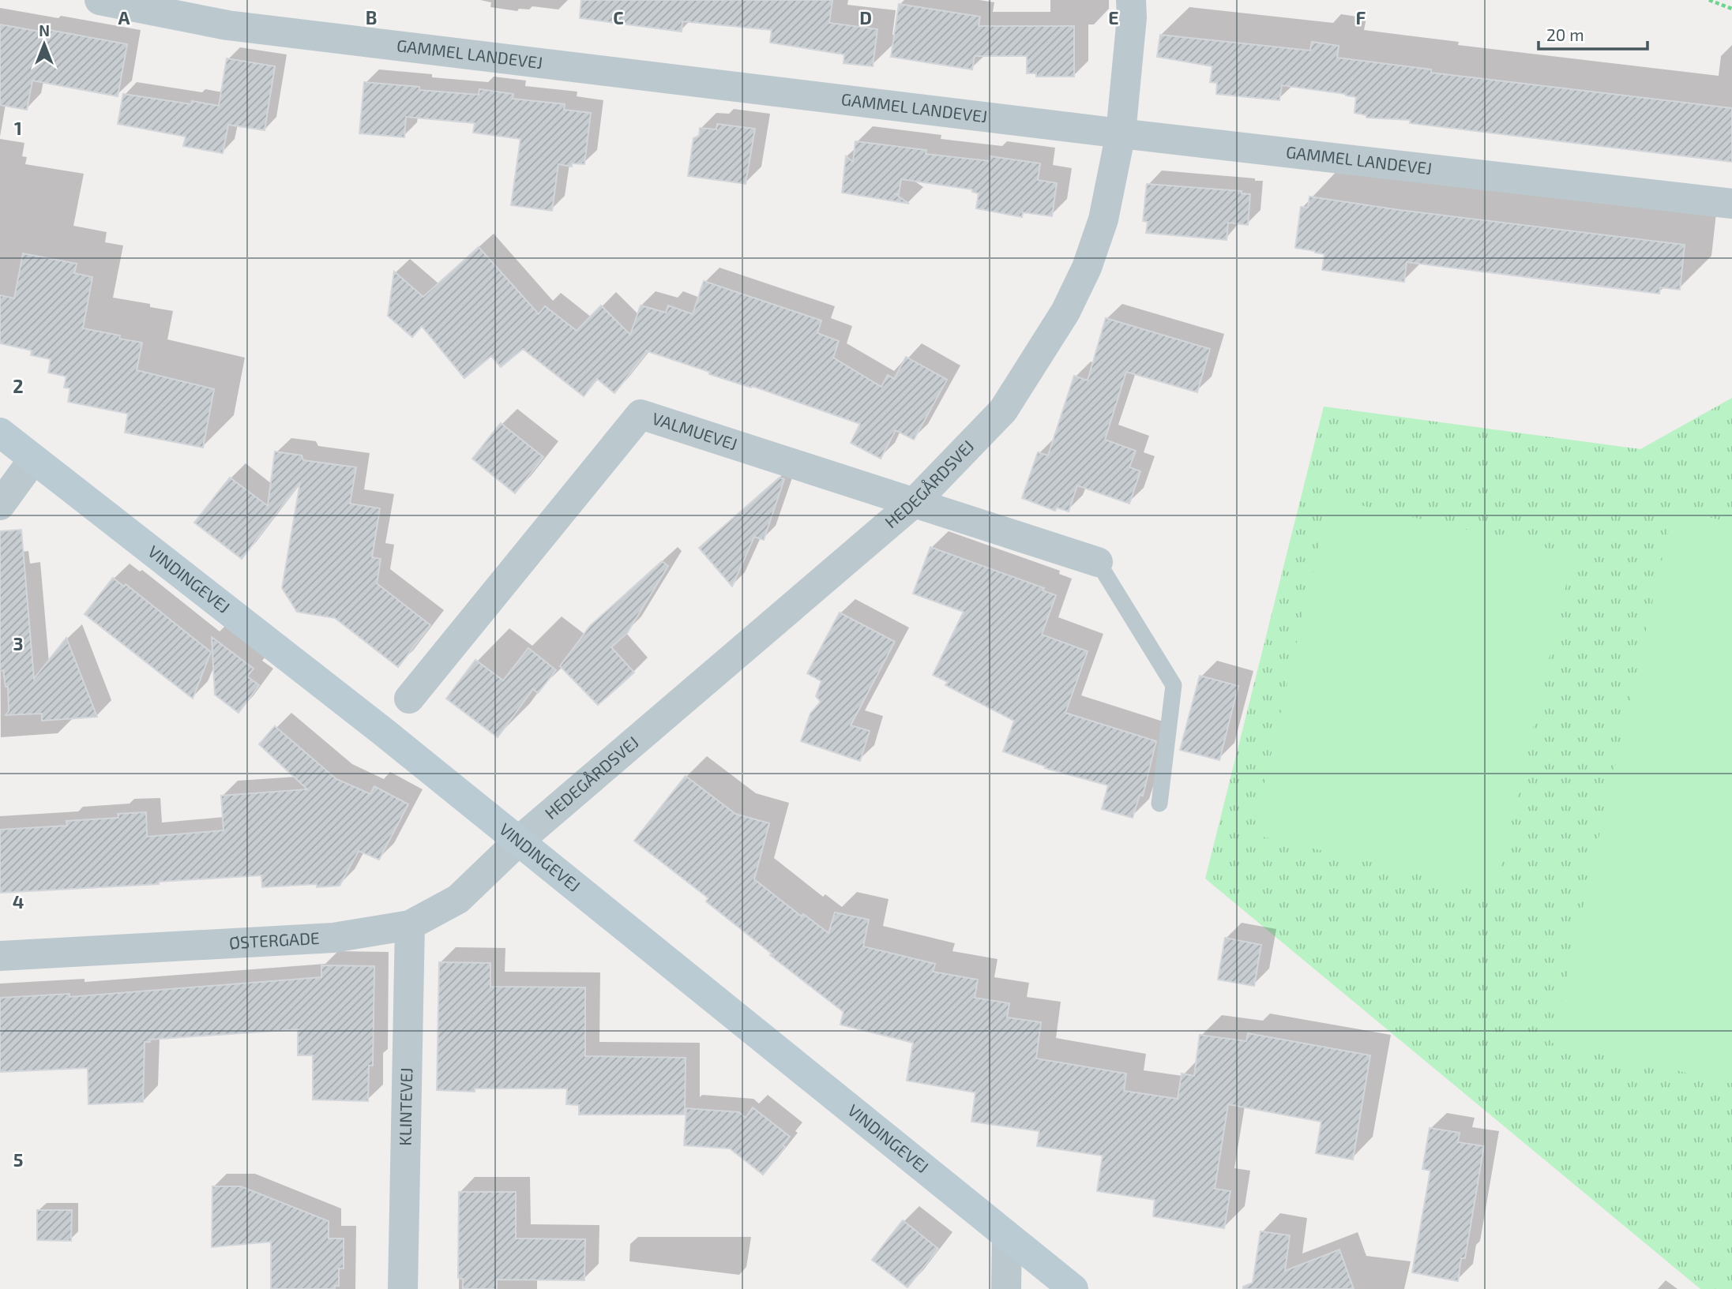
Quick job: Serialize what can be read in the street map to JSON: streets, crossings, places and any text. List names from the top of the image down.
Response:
{
  "streets": {
    "street": [
      "GAMMEL LANDEVEJ",
      "VALMUEVEJ",
      "HEDEGÅRDSVEJ",
      "VINDINGEVEJ",
      "ØSTERGADE",
      "KLINTEVEJ"
    ]
  },
  "crossings": [
    ["GAMMEL LANDEVEJ", "HEDEGÅRDSVEJ"],
    ["VALMUEVEJ", "HEDEGÅRDSVEJ"],
    ["HEDEGÅRDSVEJ", "VINDINGEVEJ"],
    ["HEDEGÅRDSVEJ", "ØSTERGADE"],
    ["VINDINGEVEJ", "ØSTERGADE"],
    ["ØSTERGADE", "KLINTEVEJ"]
  ],
  "scale_bar": "20 m",
  "north": "top",
  "grid": {
    "columns": [
      "A",
      "B",
      "C",
      "D",
      "E",
      "F"
    ],
    "rows": [
      "1",
      "2",
      "3",
      "4",
      "5"
    ]
  }
}
